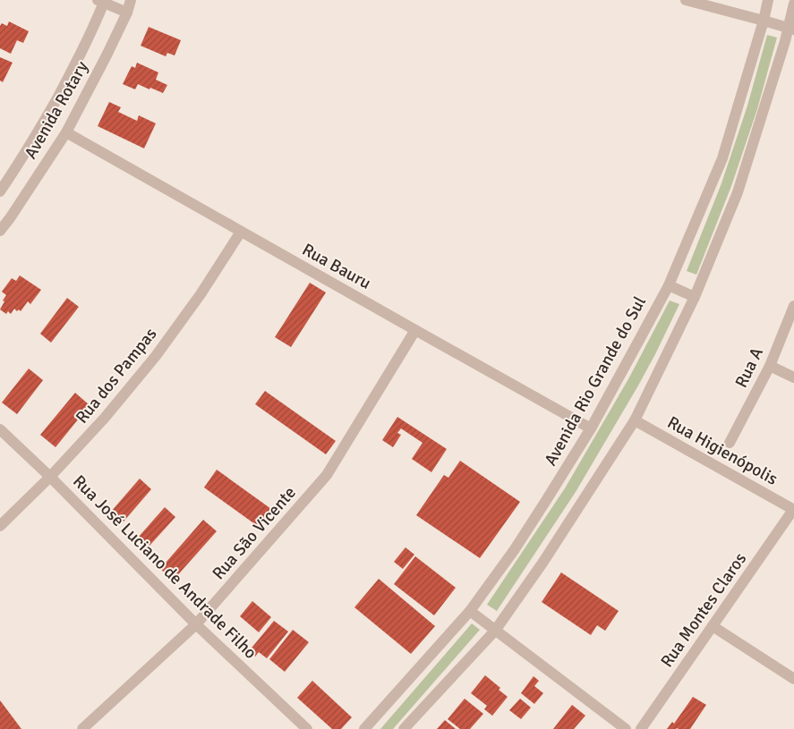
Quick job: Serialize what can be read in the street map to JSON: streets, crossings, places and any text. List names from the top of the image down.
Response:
{
  "streets": {
    "street": [
      "Avenida Rotary",
      "Rua Bauru",
      "Rua A",
      "Rua dos Pampas",
      "Avenida Rio Grande do Sul",
      "Rua Higienópolis",
      "Rua São Vicente",
      "Rua José Luciano de Andrade Filho",
      "Rua Montes Claros"
    ]
  },
  "crossings": [
    ["Avenida Rotary", "Rua Bauru"],
    ["Rua Bauru", "Rua dos Pampas"],
    ["Rua Bauru", "Avenida Rio Grande do Sul"],
    ["Rua Bauru", "Rua São Vicente"],
    ["Rua dos Pampas", "Rua José Luciano de Andrade Filho"],
    ["Rua Higienópolis", "Rua Montes Claros"],
    ["Rua São Vicente", "Rua José Luciano de Andrade Filho"]
  ]
}
